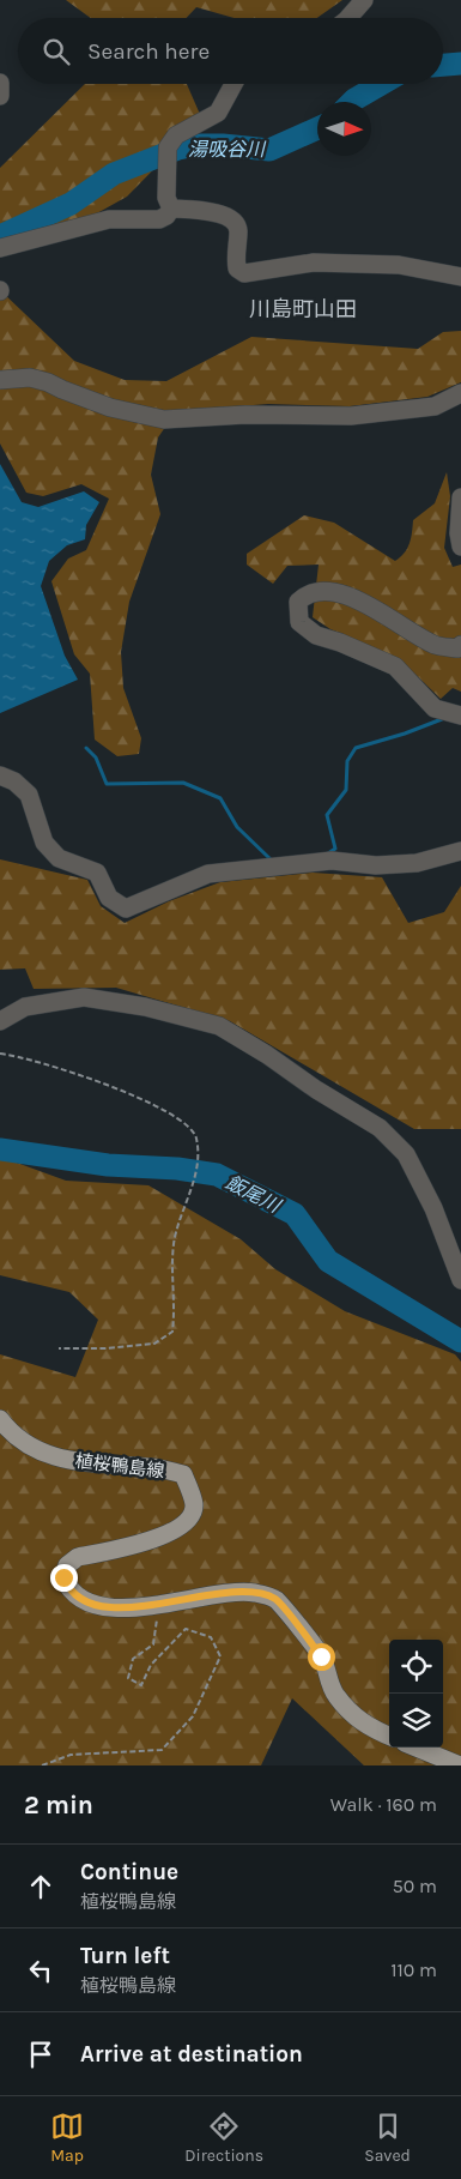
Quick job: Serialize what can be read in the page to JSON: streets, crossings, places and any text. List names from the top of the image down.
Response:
{
  "streets": {
    "main road": ["植桜鴨島線"]
  },
  "districts": ["川島町山田"],
  "water": ["湯吸谷川", "飯尾川"],
  "north": "right",
  "page": {
    "search": "Search here",
    "heading": ["2 min", "Walk · 160 m"],
    "list": [
      ["Continue", "植桜鴨島線", "50 m"],
      ["Turn left", "植桜鴨島線", "110 m"],
      "Arrive at destination"
    ],
    "nav": ["Map", "Directions", "Saved"]
  }
}
